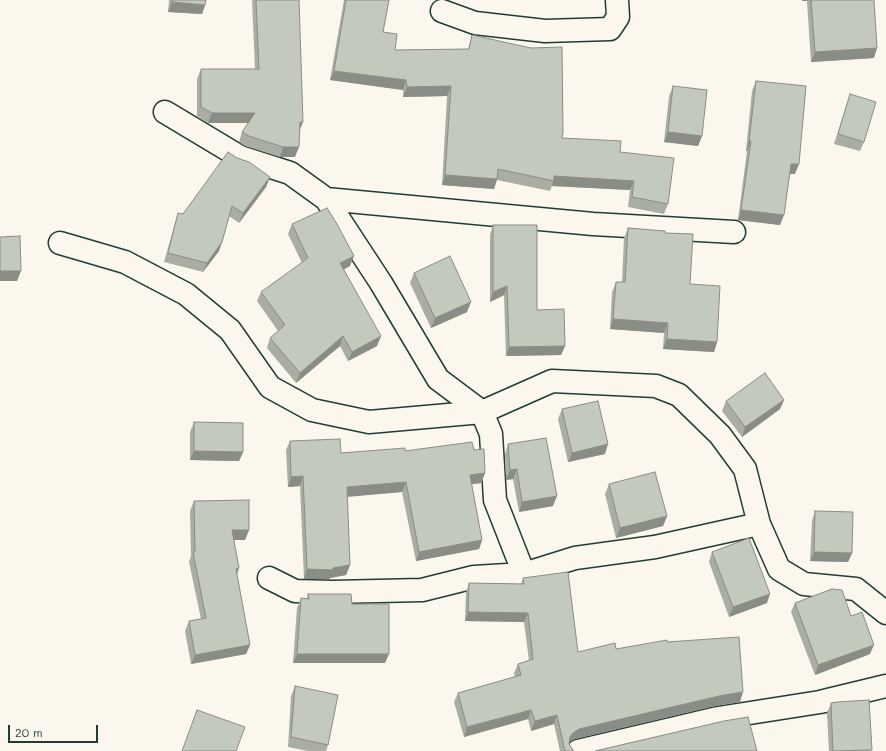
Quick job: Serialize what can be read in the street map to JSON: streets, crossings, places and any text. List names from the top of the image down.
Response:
{
  "scale_bar": "20 m"
}
